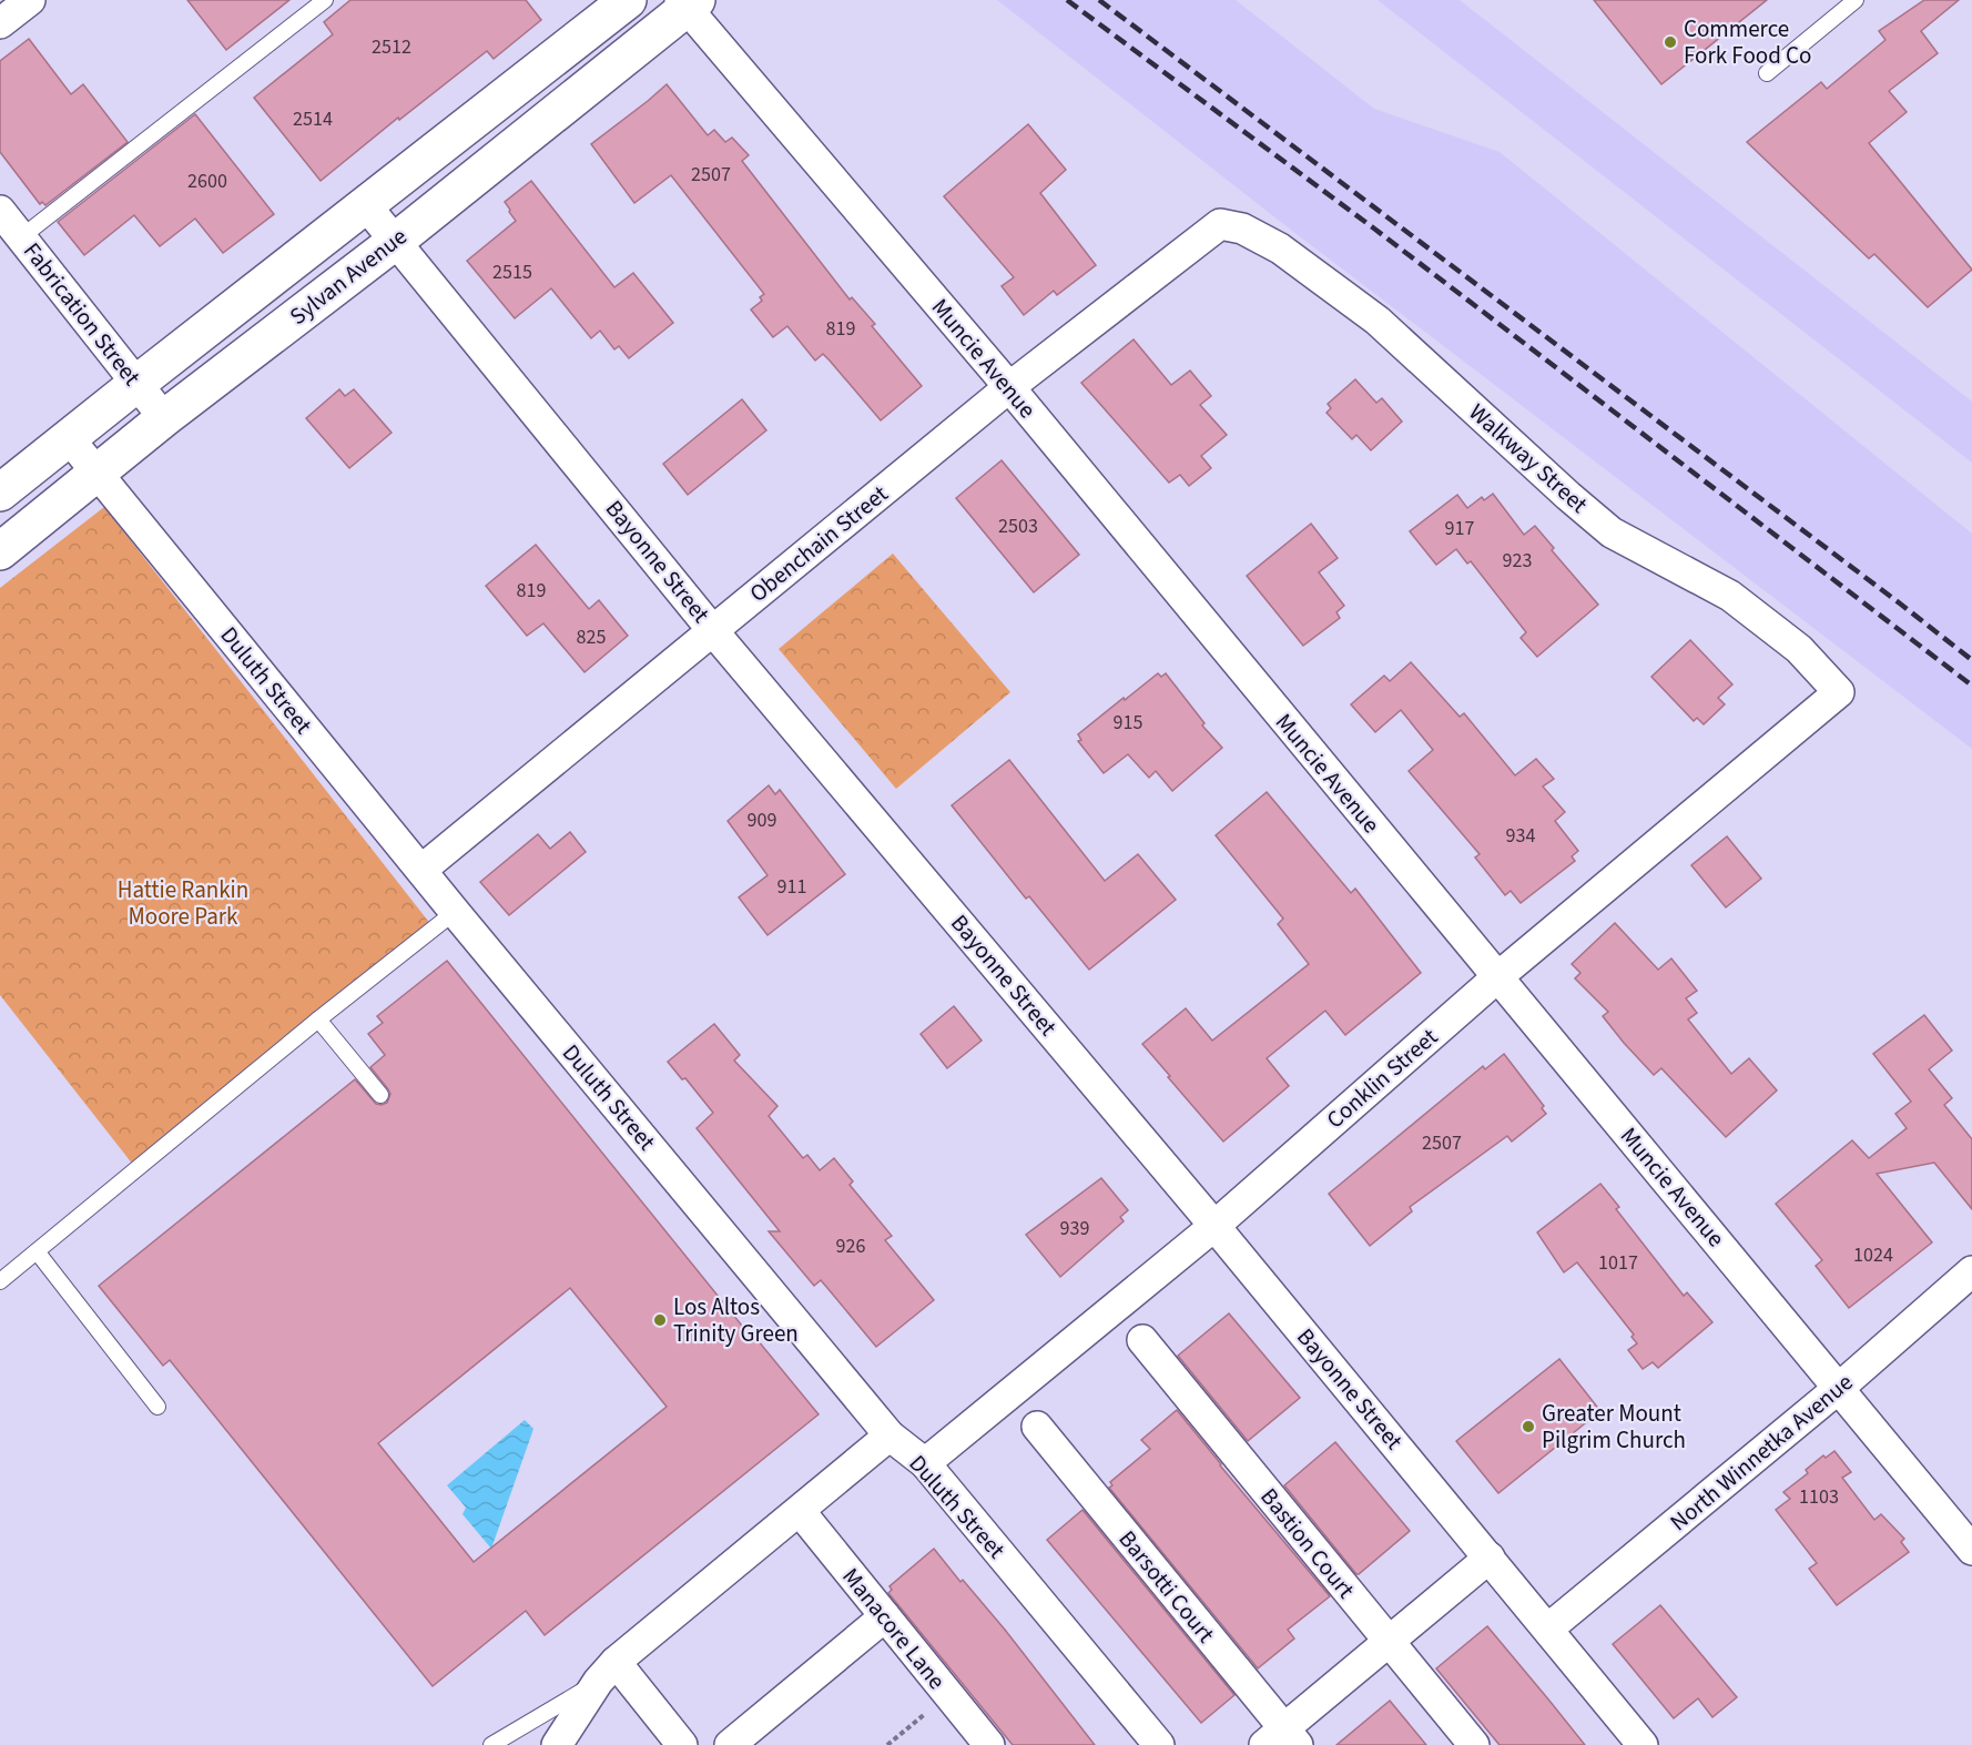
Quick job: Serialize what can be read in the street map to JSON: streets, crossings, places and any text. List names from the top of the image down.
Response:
{
  "streets": {
    "main road": ["Sylvan Avenue"],
    "street": [
      "Fabrication Street",
      "Muncie Avenue",
      "Walkway Street",
      "Obenchain Street",
      "Bayonne Street",
      "Duluth Street",
      "Conklin Street",
      "North Winnetka Avenue",
      "Bastion Court",
      "Barsotti Court",
      "Manacore Lane"
    ]
  },
  "crossings": [
    ["Sylvan Avenue", "Fabrication Street"],
    ["Sylvan Avenue", "Muncie Avenue"],
    ["Sylvan Avenue", "Bayonne Street"],
    ["Sylvan Avenue", "Duluth Street"],
    ["Muncie Avenue", "Obenchain Street"],
    ["Muncie Avenue", "Conklin Street"],
    ["Muncie Avenue", "North Winnetka Avenue"],
    ["Walkway Street", "Obenchain Street"],
    ["Walkway Street", "Conklin Street"],
    ["Obenchain Street", "Bayonne Street"],
    ["Obenchain Street", "Duluth Street"],
    ["Bayonne Street", "Conklin Street"],
    ["Bayonne Street", "North Winnetka Avenue"],
    ["Duluth Street", "Conklin Street"]
  ],
  "parks": ["Hattie Rankin Moore Park"],
  "places": ["Commerce Fork Food Co", "Los Altos Trinity Green", "Greater Mount Pilgrim Church"],
  "house_numbers": [
    "2512",
    "2514",
    "2507",
    "2600",
    "2515",
    "819",
    "2503",
    "917",
    "923",
    "819",
    "825",
    "915",
    "909",
    "934",
    "911",
    "2507",
    "939",
    "926",
    "1024",
    "1017",
    "1103"
  ]
}
